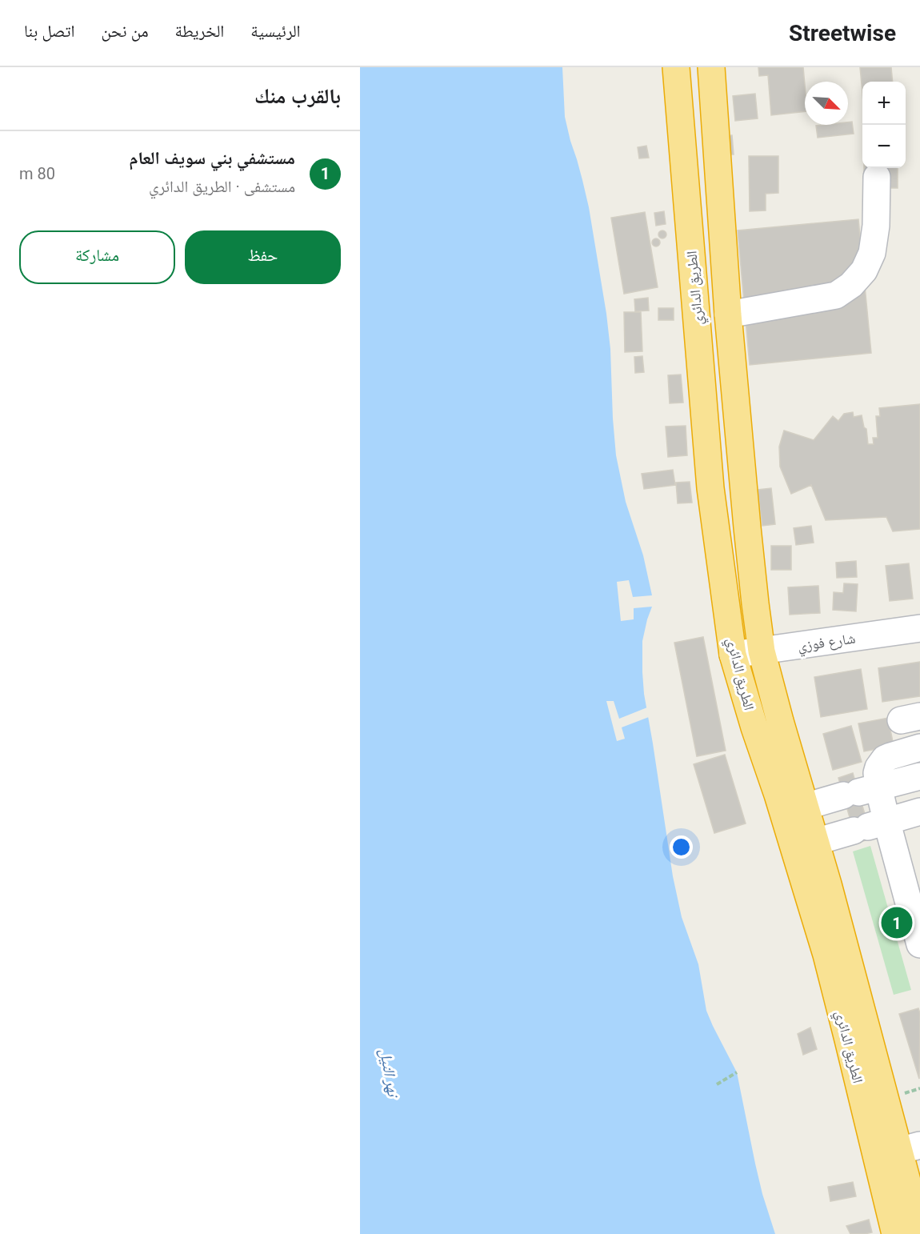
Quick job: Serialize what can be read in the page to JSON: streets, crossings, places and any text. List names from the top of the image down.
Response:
{
  "streets": {
    "highway": ["الطريق الدائري"],
    "street": ["شارع فوزي"]
  },
  "crossings": [
    ["الطريق الدائري", "شارع فوزي"]
  ],
  "water": ["نهر النيل"],
  "north": "bottom right",
  "page": {
    "header": "Streetwise",
    "nav": [
      "الرئيسية",
      "الخريطة",
      "من نحن",
      "اتصل بنا"
    ],
    "heading": "بالقرب منك",
    "map_buttons": ["+", "−"],
    "list": [
      {
        "mark": "1",
        "name": "مستشفي بني سويف العام",
        "note": "مستشفى · الطريق الدائري",
        "value": "80 m"
      }
    ],
    "buttons": ["حفظ", "مشاركة"],
    "pins": "1"
  }
}
